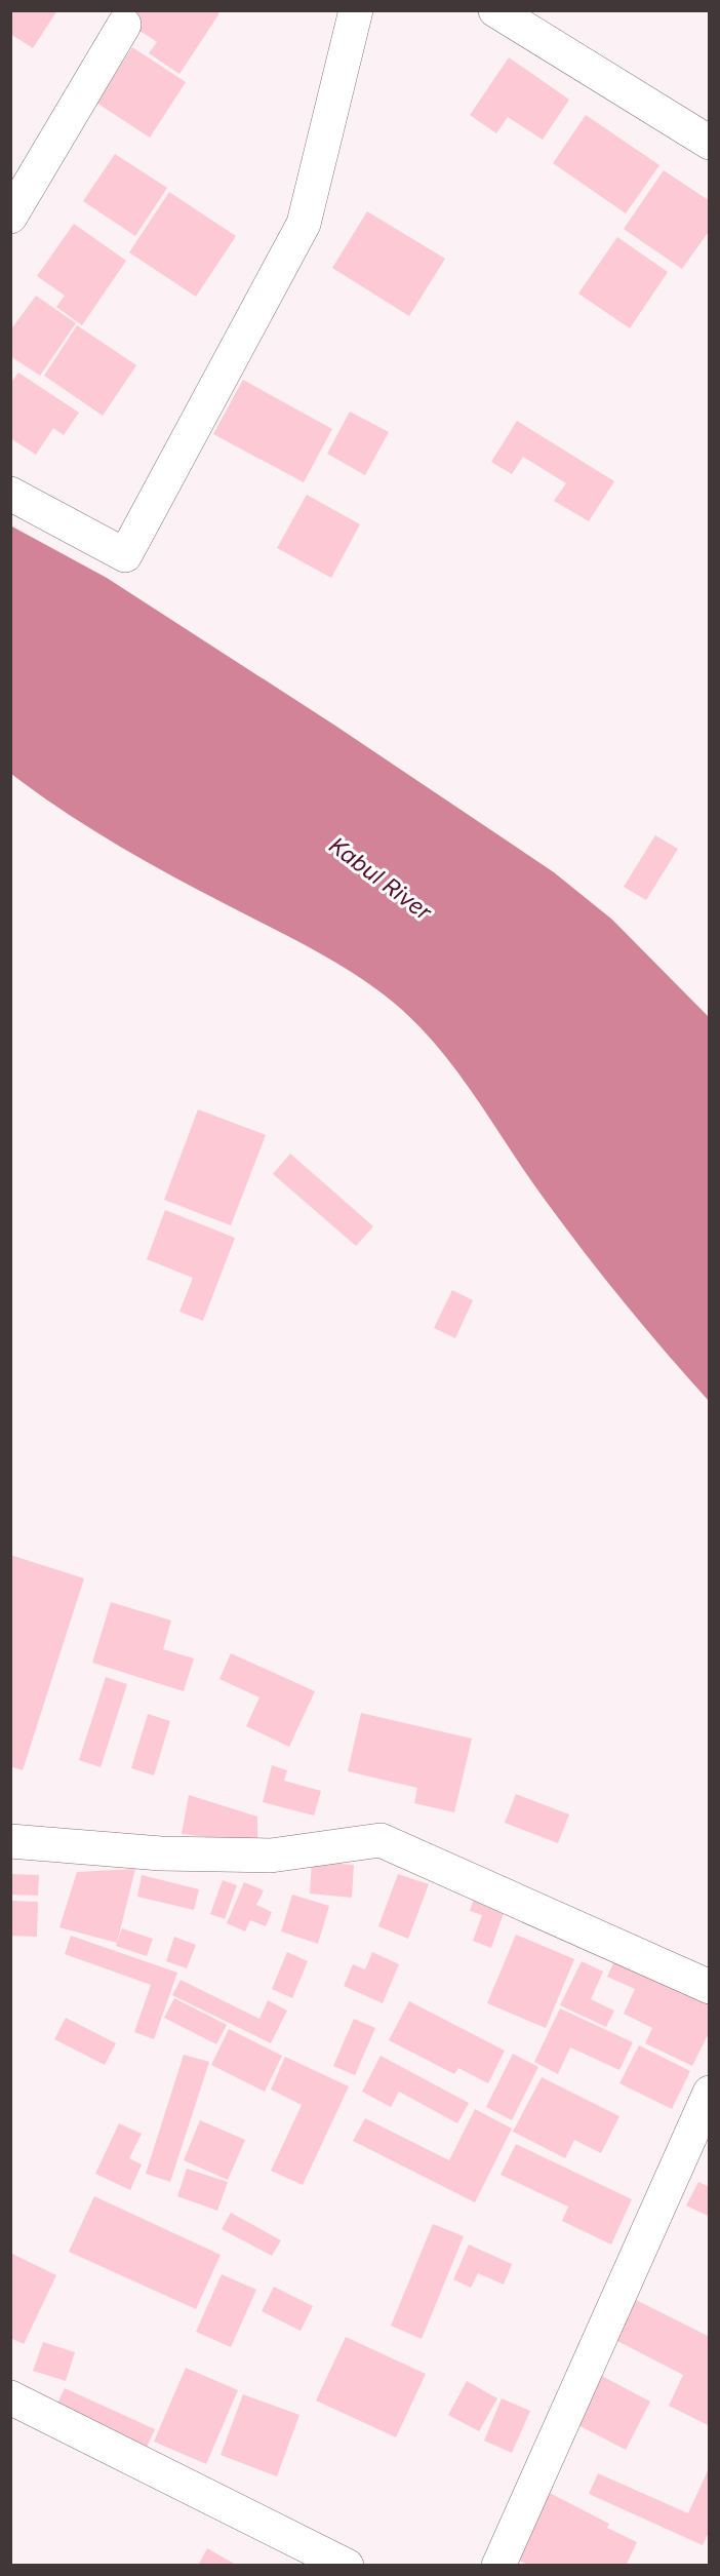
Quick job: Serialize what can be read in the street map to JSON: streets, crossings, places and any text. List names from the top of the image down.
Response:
{
  "water": ["Kabul River"]
}
